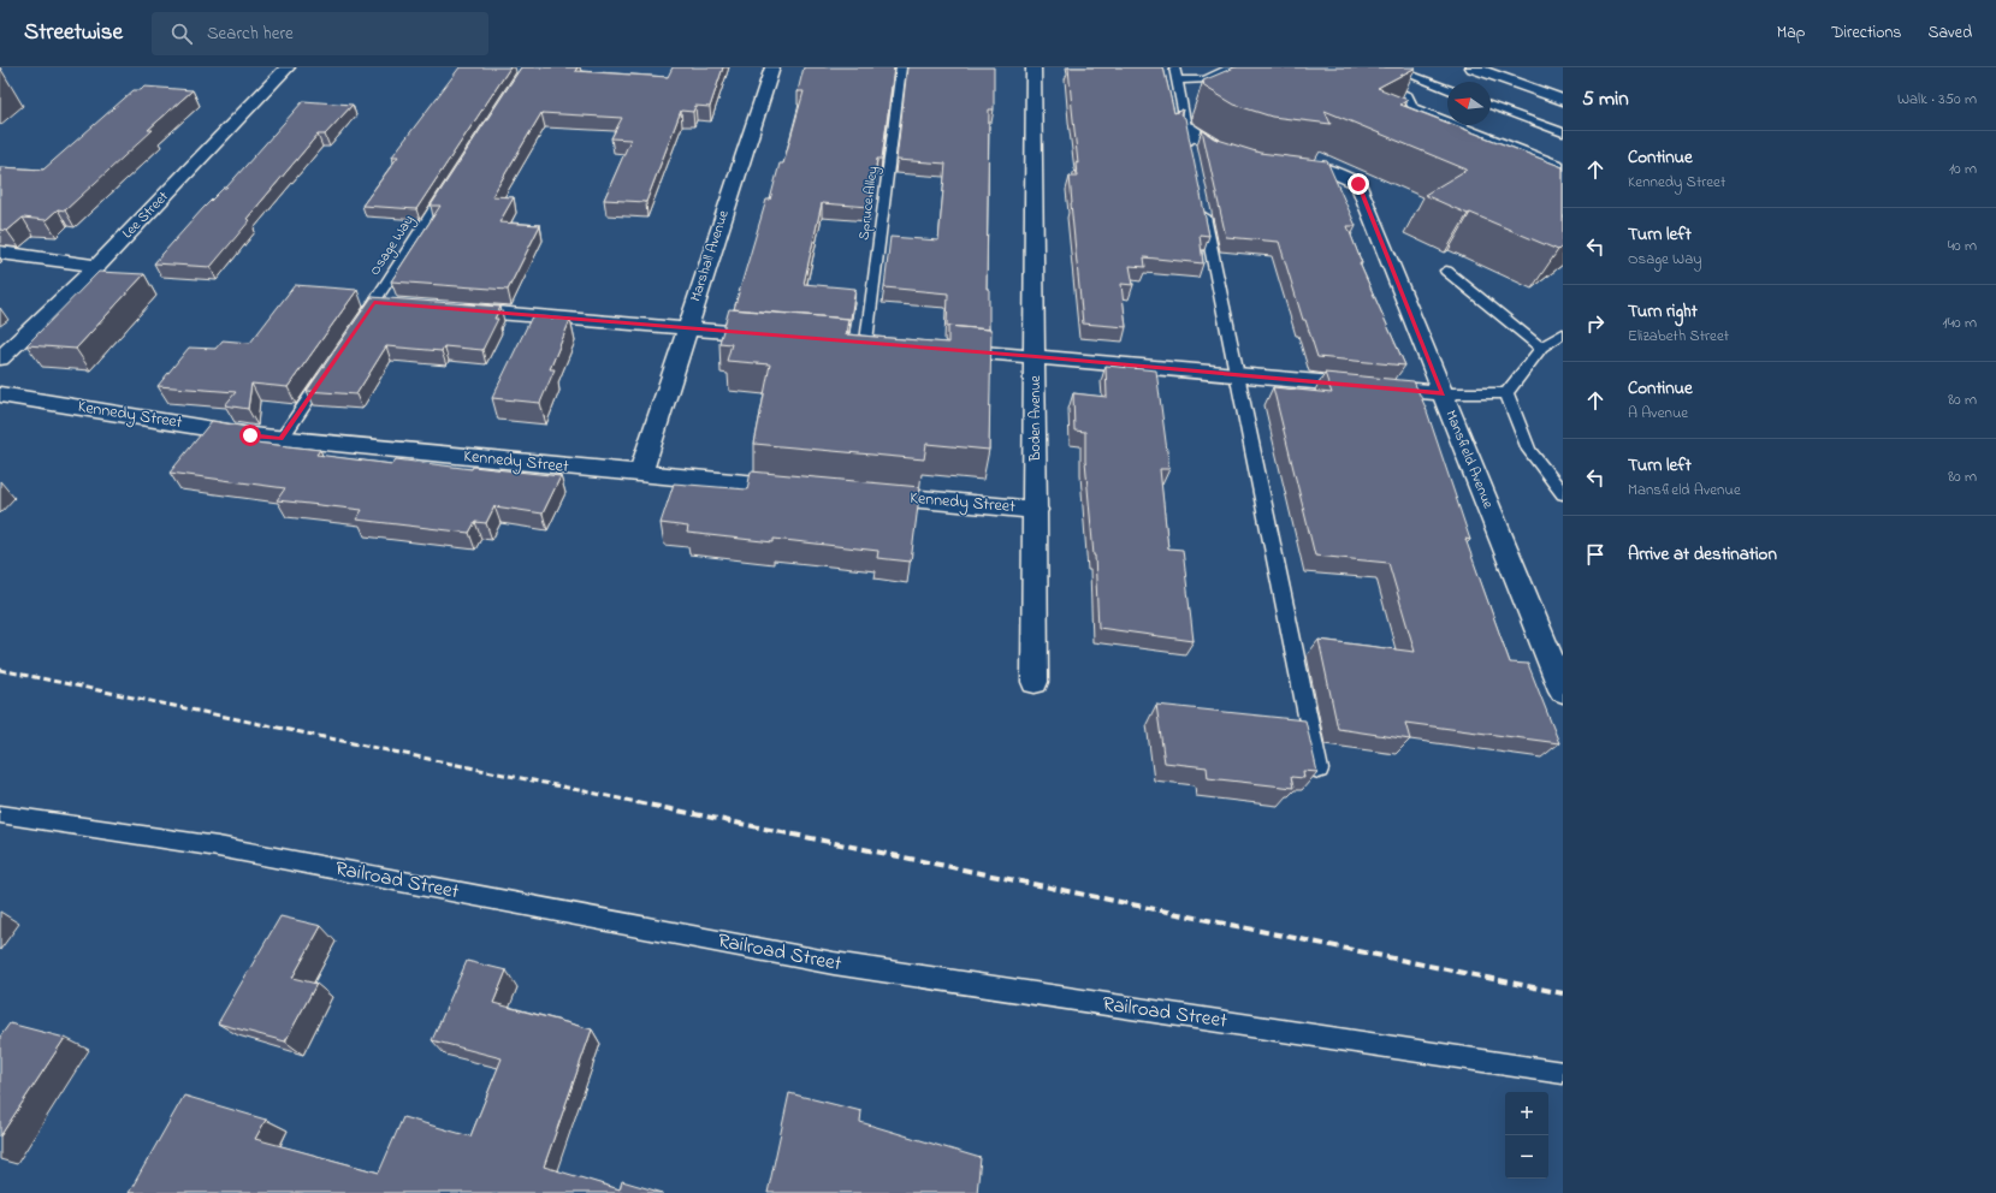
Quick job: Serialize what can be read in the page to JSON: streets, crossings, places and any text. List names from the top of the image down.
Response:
{
  "streets": {
    "street": [
      "Lee Street",
      "Marshall Avenue",
      "Kennedy Street",
      "Boden Avenue",
      "Mansfield Avenue"
    ],
    "lane": ["Spruce Alley", "Osage Way", "Railroad Street"]
  },
  "crossings": [
    ["Marshall Avenue", "Kennedy Street"],
    ["Kennedy Street", "Boden Avenue"]
  ],
  "north": "left",
  "page": {
    "header": "Streetwise",
    "search": "Search here",
    "nav": ["Map", "Directions", "Saved"],
    "heading": ["5 min", "Walk · 350 m"],
    "list": [
      ["Continue", "Kennedy Street", "10 m"],
      ["Turn left", "Osage Way", "40 m"],
      ["Turn right", "Elizabeth Street", "140 m"],
      ["Continue", "A Avenue", "80 m"],
      ["Turn left", "Mansfield Avenue", "80 m"],
      "Arrive at destination"
    ],
    "map_buttons": ["+", "−"]
  }
}
